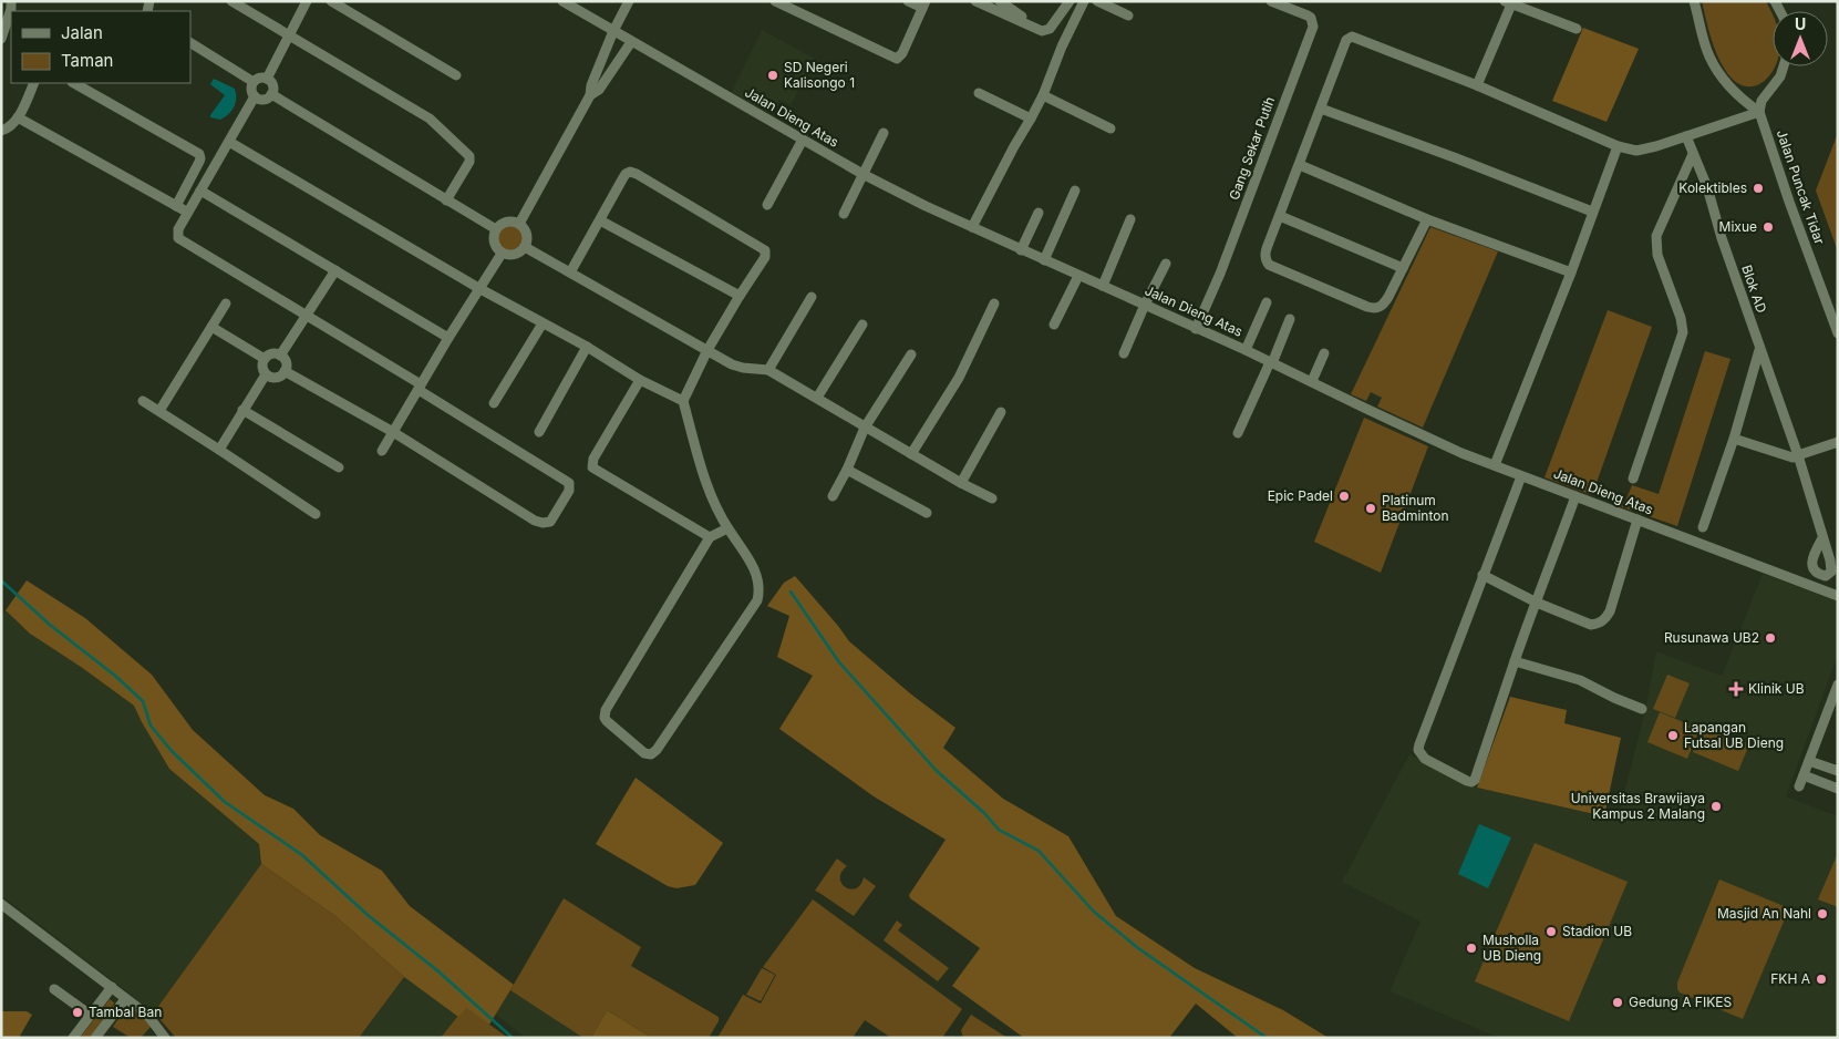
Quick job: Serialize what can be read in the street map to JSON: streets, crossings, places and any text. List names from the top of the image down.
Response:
{
  "streets": {
    "street": [
      "Jalan Dieng Atas",
      "Gang Sekar Putih",
      "Jalan Puncak Tidar",
      "Blok AD"
    ]
  },
  "crossings": [
    ["Jalan Dieng Atas", "Gang Sekar Putih"]
  ],
  "places": {
    "other": [
      "SD Negeri Kalisongo 1",
      "Kolektibles",
      "Mixue",
      "Epic Padel",
      "Platinum Badminton",
      "Rusunawa UB2",
      "Lapangan Futsal UB Dieng",
      "Universitas Brawijaya Kampus 2 Malang",
      "Masjid An Nahl",
      "Stadion UB",
      "Musholla UB Dieng",
      "FKH A",
      "Gedung A FIKES",
      "Tambal Ban"
    ],
    "health": ["Klinik UB"]
  },
  "legend": ["Jalan", "Taman"],
  "north": "top"
}
